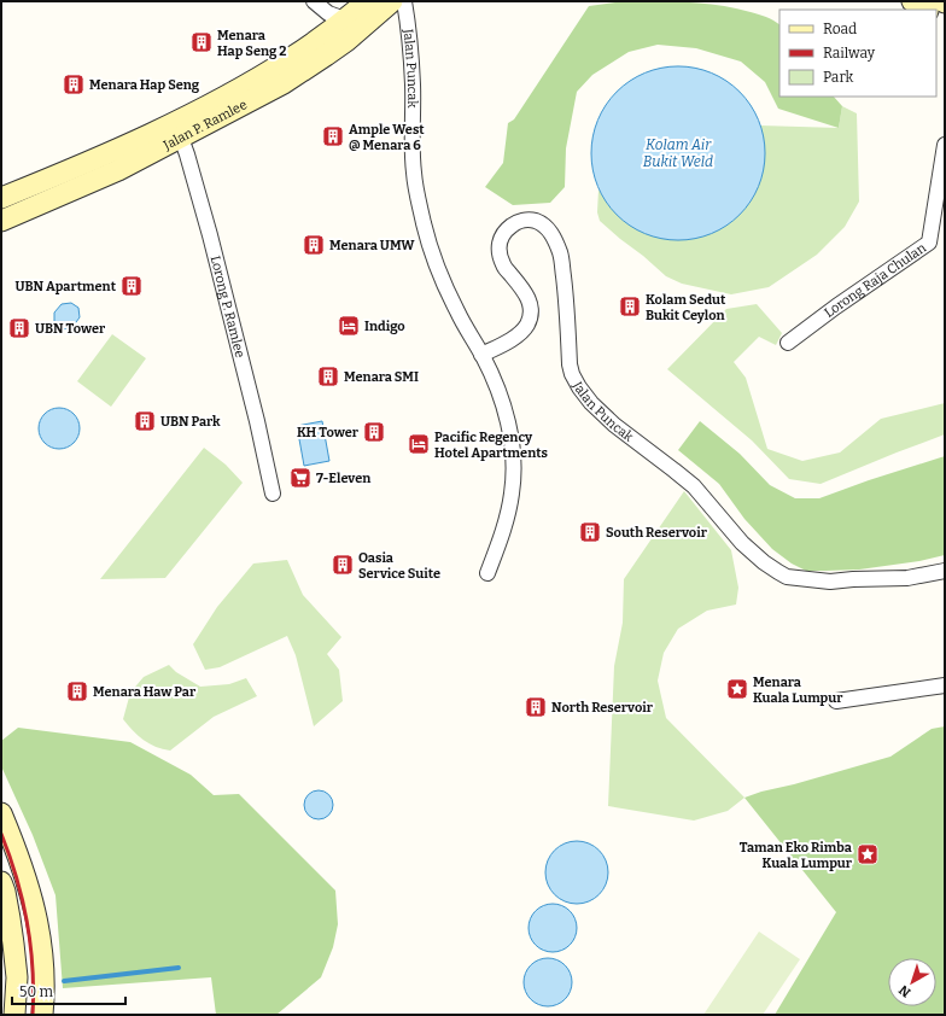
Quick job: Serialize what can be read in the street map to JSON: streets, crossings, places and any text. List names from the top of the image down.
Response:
{
  "streets": {
    "street": [
      "Jalan Puncak",
      "Jalan P. Ramlee",
      "Lorong Raja Chulan",
      "Lorong P. Ramlee"
    ]
  },
  "crossings": [
    ["Jalan P. Ramlee", "Lorong P. Ramlee"]
  ],
  "water": ["Kolam Air Bukit Weld"],
  "places": {
    "building": [
      "Menara Hap Seng 2",
      "Menara Hap Seng",
      "Ample West @ Menara 6",
      "Menara UMW",
      "UBN Apartment",
      "Kolam Sedut Bukit Ceylon",
      "UBN Tower",
      "Menara SMI",
      "UBN Park",
      "KH Tower",
      "South Reservoir",
      "Oasia Service Suite",
      "Menara Haw Par",
      "North Reservoir"
    ],
    "hotel": ["Indigo", "Pacific Regency Hotel Apartments"],
    "supermarket": ["7-Eleven"],
    "place": ["Menara Kuala Lumpur", "Taman Eko Rimba Kuala Lumpur"]
  },
  "legend": ["Road", "Railway", "Park"],
  "scale_bar": "50 m",
  "north": "bottom left"
}
